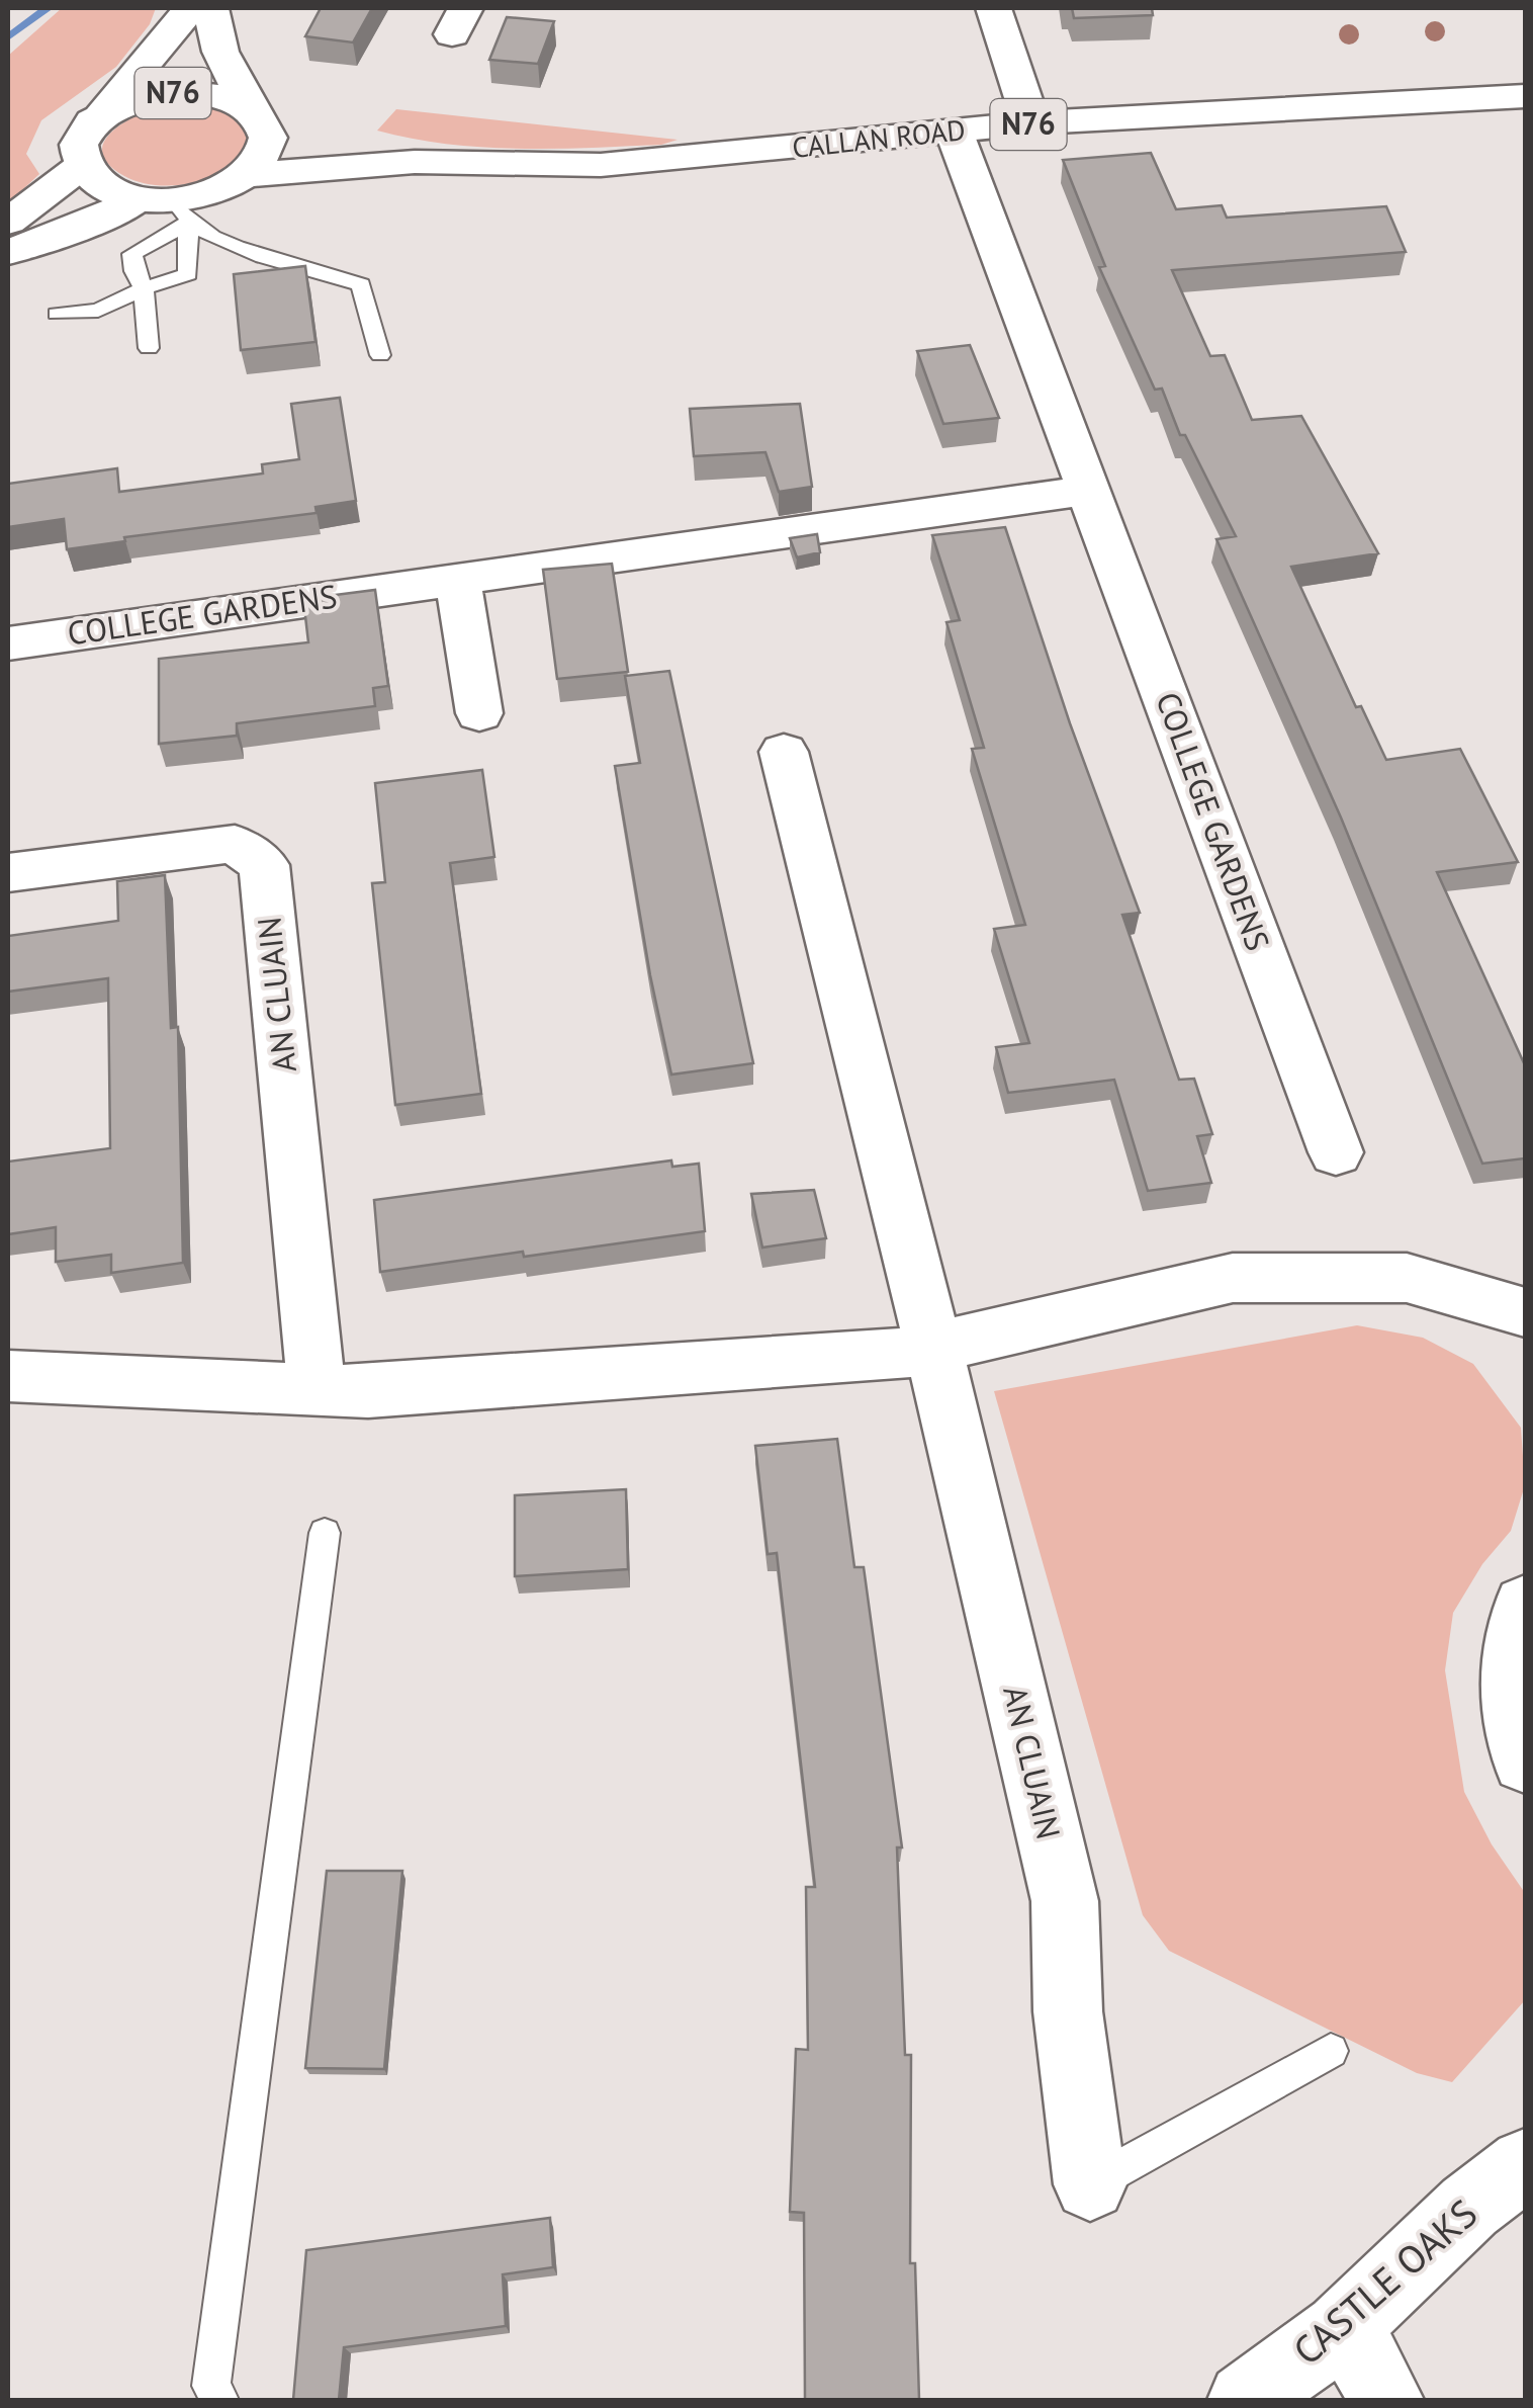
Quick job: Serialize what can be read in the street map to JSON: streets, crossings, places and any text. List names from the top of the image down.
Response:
{
  "streets": {
    "street": [
      "N76",
      "CALLAN ROAD",
      "COLLEGE GARDENS",
      "AN CLUAIN",
      "CASTLE OAKS"
    ]
  },
  "crossings": [
    ["N76", "CALLAN ROAD"],
    ["CALLAN ROAD", "COLLEGE GARDENS"]
  ]
}
